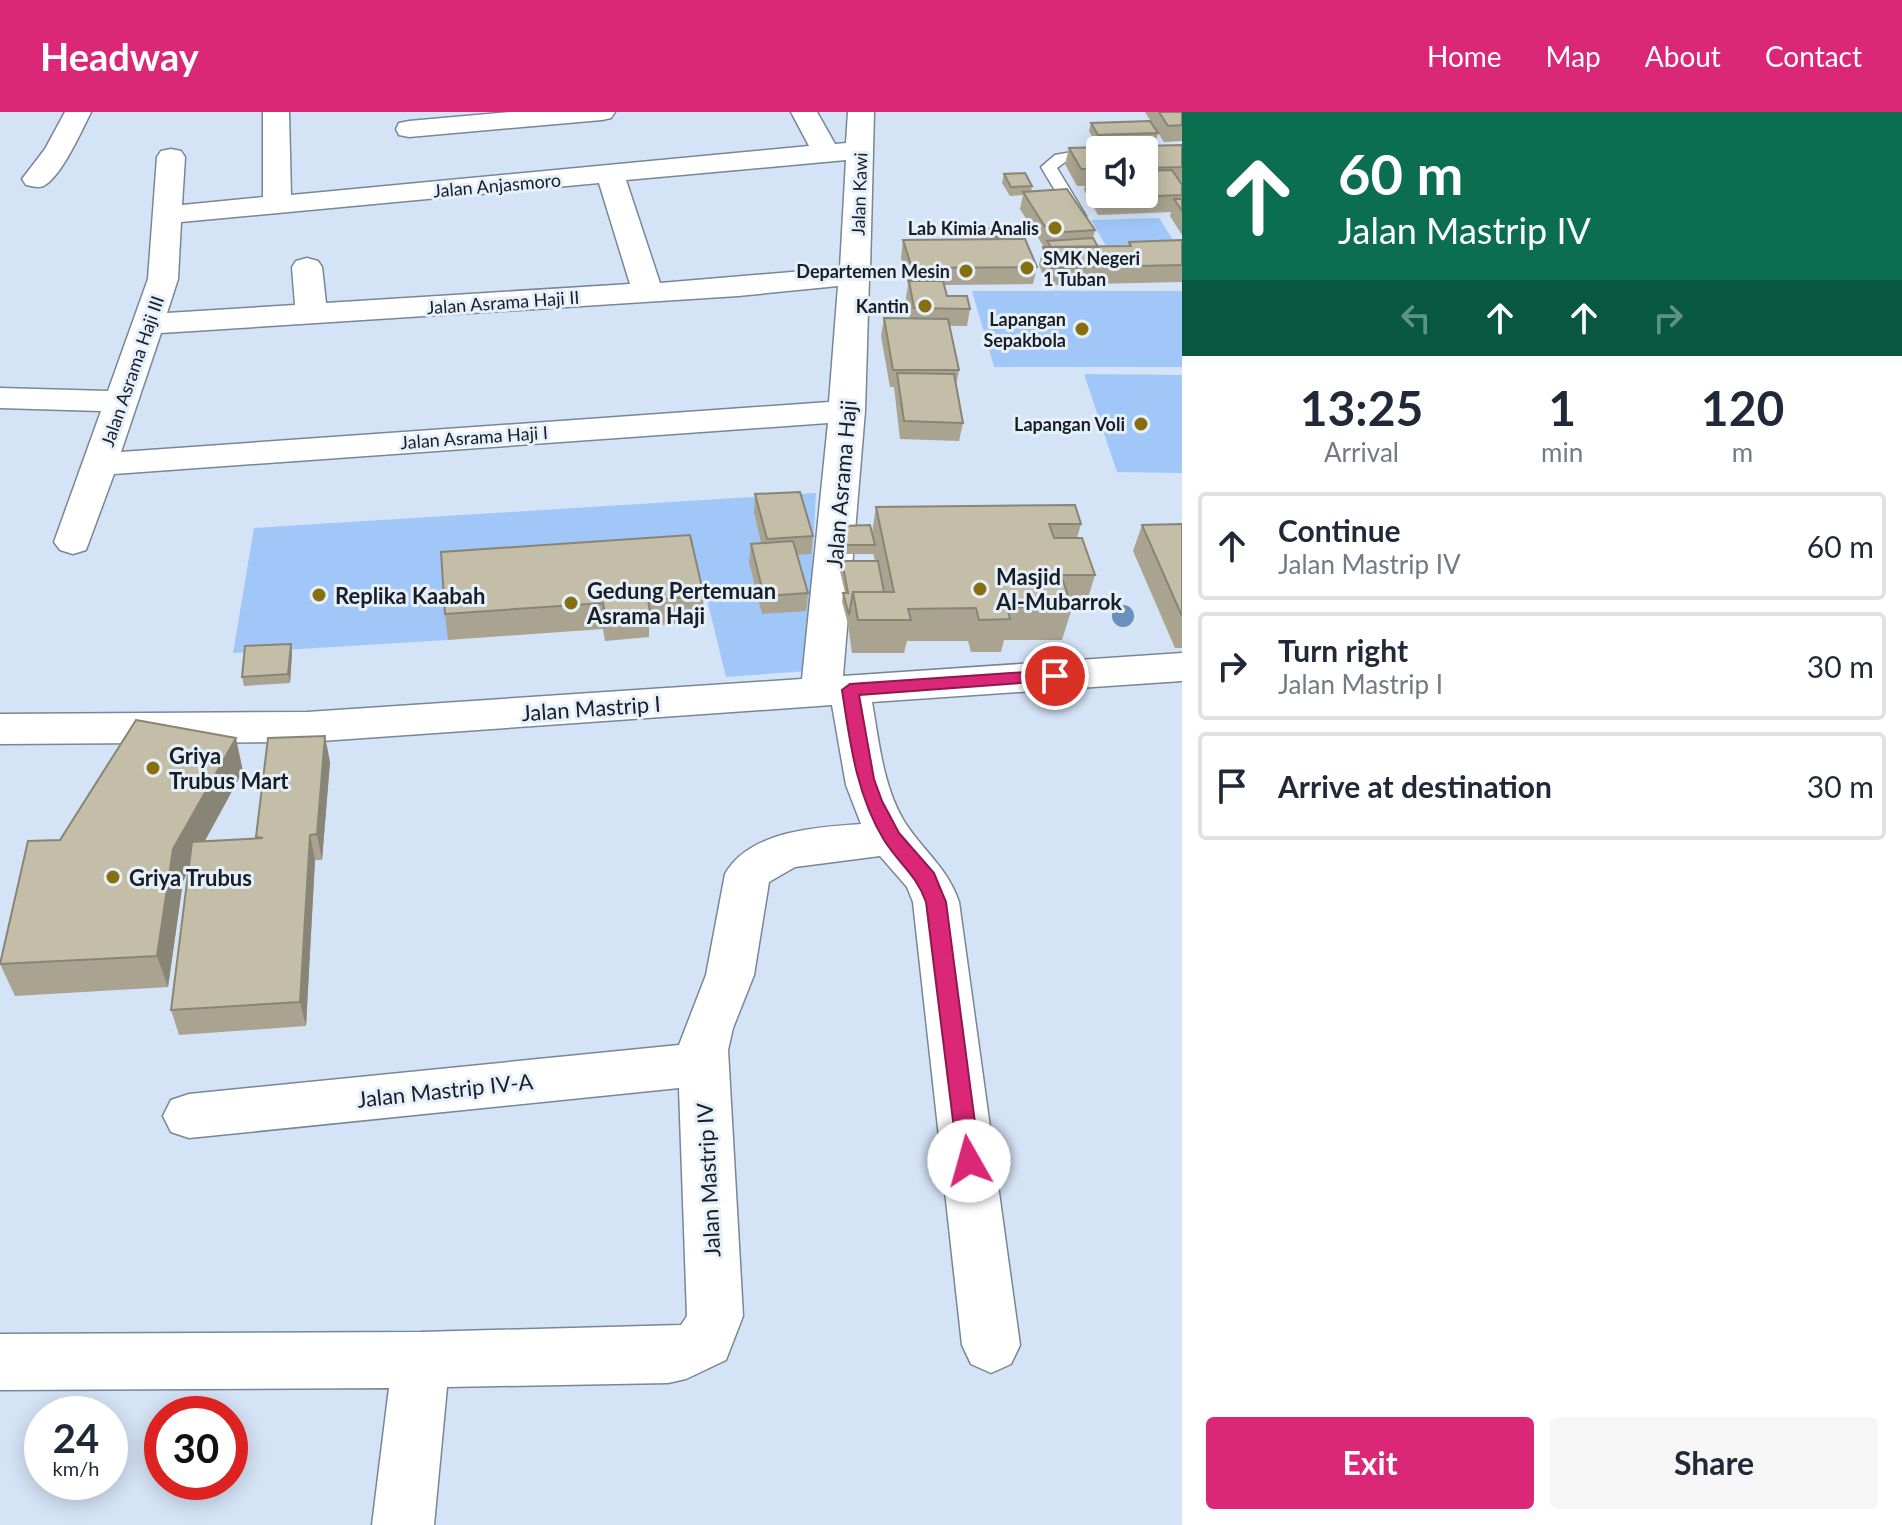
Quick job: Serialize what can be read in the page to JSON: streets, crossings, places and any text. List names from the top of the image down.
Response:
{
  "streets": {
    "street": [
      "Jalan Anjasmoro",
      "Jalan Kawi",
      "Jalan Asrama Haji II",
      "Jalan Asrama Haji III",
      "Jalan Asrama Haji I",
      "Jalan Asrama Haji",
      "Jalan Mastrip I",
      "Jalan Mastrip IV-A",
      "Jalan Mastrip IV"
    ]
  },
  "crossings": [
    ["Jalan Anjasmoro", "Jalan Kawi"],
    ["Jalan Anjasmoro", "Jalan Asrama Haji III"],
    ["Jalan Kawi", "Jalan Asrama Haji II"],
    ["Jalan Kawi", "Jalan Asrama Haji"],
    ["Jalan Asrama Haji II", "Jalan Asrama Haji III"],
    ["Jalan Asrama Haji II", "Jalan Asrama Haji"],
    ["Jalan Asrama Haji III", "Jalan Asrama Haji I"],
    ["Jalan Asrama Haji I", "Jalan Asrama Haji"],
    ["Jalan Asrama Haji", "Jalan Mastrip I"],
    ["Jalan Mastrip IV-A", "Jalan Mastrip IV"]
  ],
  "places": [
    "Lab Kimia Analis",
    "SMK Negeri 1 Tuban",
    "Departemen Mesin",
    "Kantin",
    "Lapangan Sepakbola",
    "Lapangan Voli",
    "Masjid Al-Mubarrok",
    "Replika Kaabah",
    "Gedung Pertemuan Asrama Haji",
    "Griya Trubus Mart",
    "Griya Trubus"
  ],
  "page": {
    "header": "Headway",
    "nav": [
      "Home",
      "Map",
      "About",
      "Contact"
    ],
    "turn": ["60 m", "Jalan Mastrip IV"],
    "eta": [
      "13:25",
      "Arrival",
      "1",
      "min",
      "120",
      "m"
    ],
    "list": [
      {
        "name": "Continue",
        "note": "Jalan Mastrip IV",
        "value": "60 m"
      },
      {
        "name": "Turn right",
        "note": "Jalan Mastrip I",
        "value": "30 m"
      },
      {
        "name": "Arrive at destination",
        "value": "30 m"
      }
    ],
    "speed": "24 km/h",
    "limit": "30",
    "buttons": ["Exit", "Share"]
  }
}
